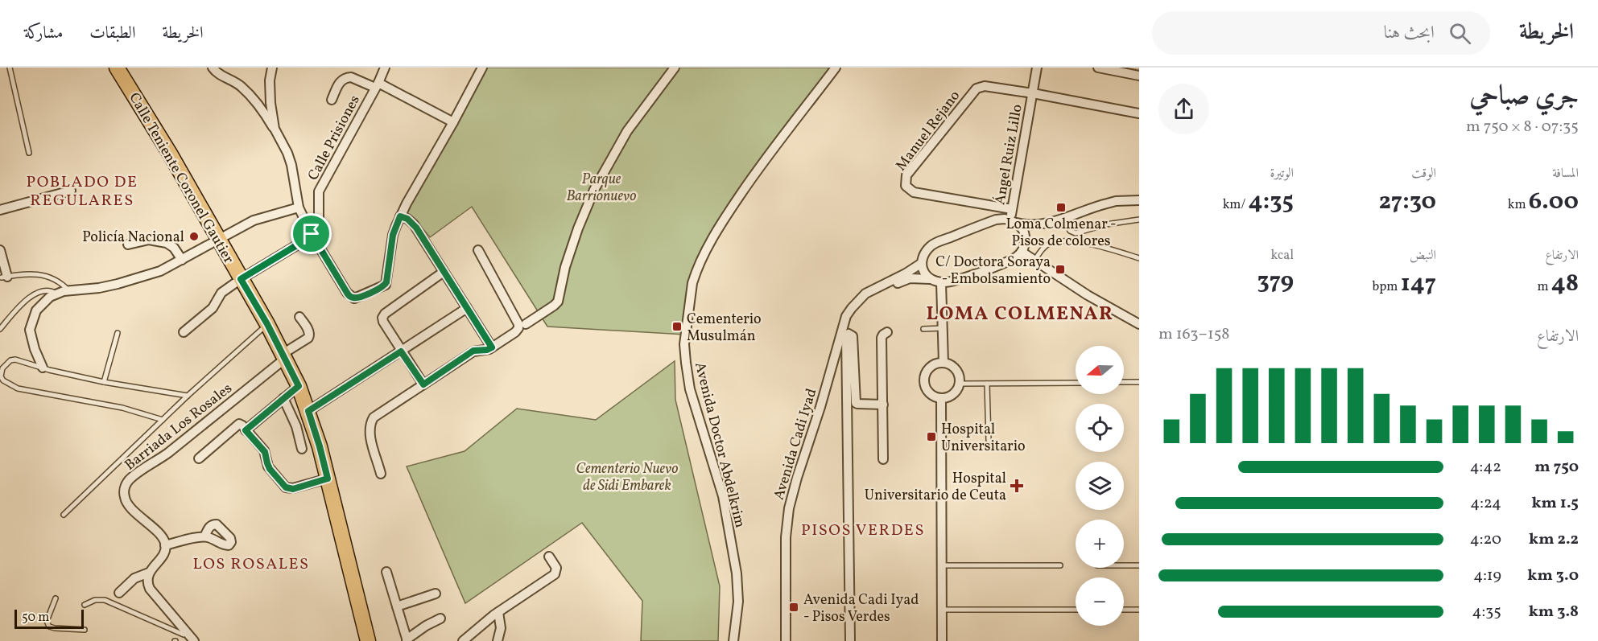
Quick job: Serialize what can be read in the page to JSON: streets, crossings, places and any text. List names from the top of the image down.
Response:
{
  "streets": {
    "main road": ["Calle Teniente Coronel Gautier"],
    "street": [
      "Manuel Rejano",
      "Calle Prisiones",
      "Ángel Ruiz Lillo",
      "Barriada Los Rosales",
      "Avenida Cadi Iyad",
      "Avenida Doctor Abdelkrim"
    ]
  },
  "crossings": [
    ["Manuel Rejano", "Ángel Ruiz Lillo"],
    ["Calle Teniente Coronel Gautier", "Barriada Los Rosales"]
  ],
  "districts": [
    "POBLADO DE REGULARES",
    "LOMA COLMENAR",
    "PISOS VERDES",
    "LOS ROSALES"
  ],
  "parks": ["Parque Barrionuevo", "Cementerio Nuevo de Sidi Embarek"],
  "places": {
    "transit": [
      "Loma Colmenar - Pisos de colores",
      "C/ Doctora Soraya - Embolsamiento",
      "Cementerio Musulmán",
      "Hospital Universitario",
      "Avenida Cadi Iyad - Pisos Verdes"
    ],
    "other": ["Policía Nacional"],
    "health": ["Hospital Universitario de Ceuta"]
  },
  "scale_bar": "50 m",
  "north": "left",
  "page": {
    "header": "الخريطة",
    "search": "ابحث هنا",
    "nav": ["الخريطة", "الطبقات", "مشاركة"],
    "heading": ["جري صباحي", "07:35 · 8 × 750 m"],
    "stats": [
      ["المسافة", "6.00 km"],
      ["الوقت", "27:30"],
      ["الوتيرة", "4:35 /km"],
      ["الارتفاع", "48 m"],
      ["النبض", "147 bpm"],
      ["kcal", "379"]
    ],
    "chart": ["الارتفاع", "158–163 m"],
    "map_buttons": ["+", "−"],
    "list": [
      {
        "name": "750 m",
        "note": "4:42"
      },
      {
        "name": "1.5 km",
        "note": "4:24"
      },
      {
        "name": "2.2 km",
        "note": "4:20"
      },
      {
        "name": "3.0 km",
        "note": "4:19"
      },
      {
        "name": "3.8 km",
        "note": "4:35"
      }
    ],
    "scale": "50 m"
  }
}
